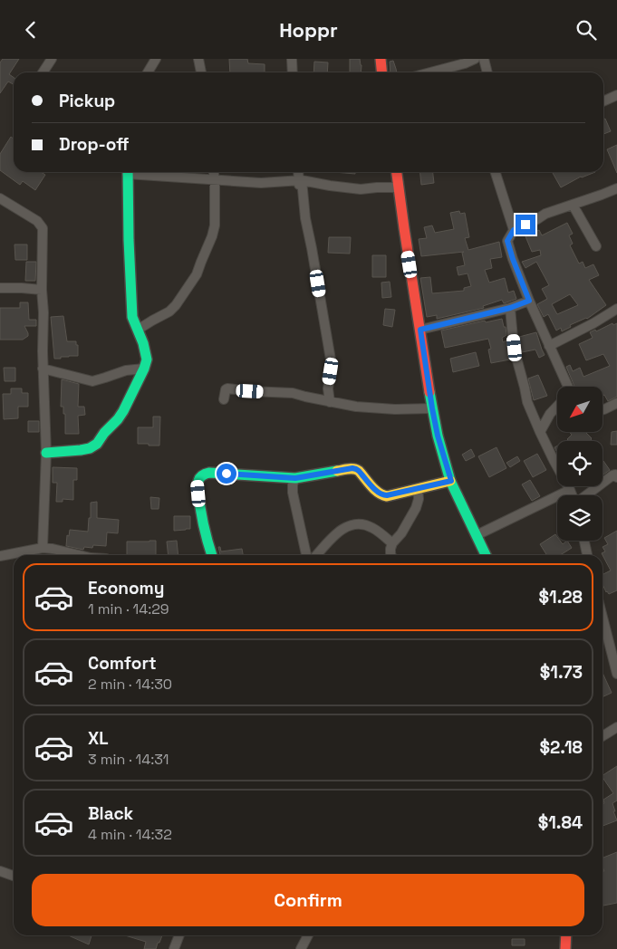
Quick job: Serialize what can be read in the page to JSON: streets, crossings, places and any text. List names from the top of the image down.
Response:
{
  "north": "bottom left",
  "page": {
    "header": "Hoppr",
    "banner": ["Pickup", "Drop-off"],
    "list": [
      {
        "name": "Economy",
        "note": "1 min · 14:29",
        "value": "$1.28"
      },
      {
        "name": "Comfort",
        "note": "2 min · 14:30",
        "value": "$1.73"
      },
      {
        "name": "XL",
        "note": "3 min · 14:31",
        "value": "$2.18"
      },
      {
        "name": "Black",
        "note": "4 min · 14:32",
        "value": "$1.84"
      }
    ],
    "buttons": "Confirm"
  }
}
